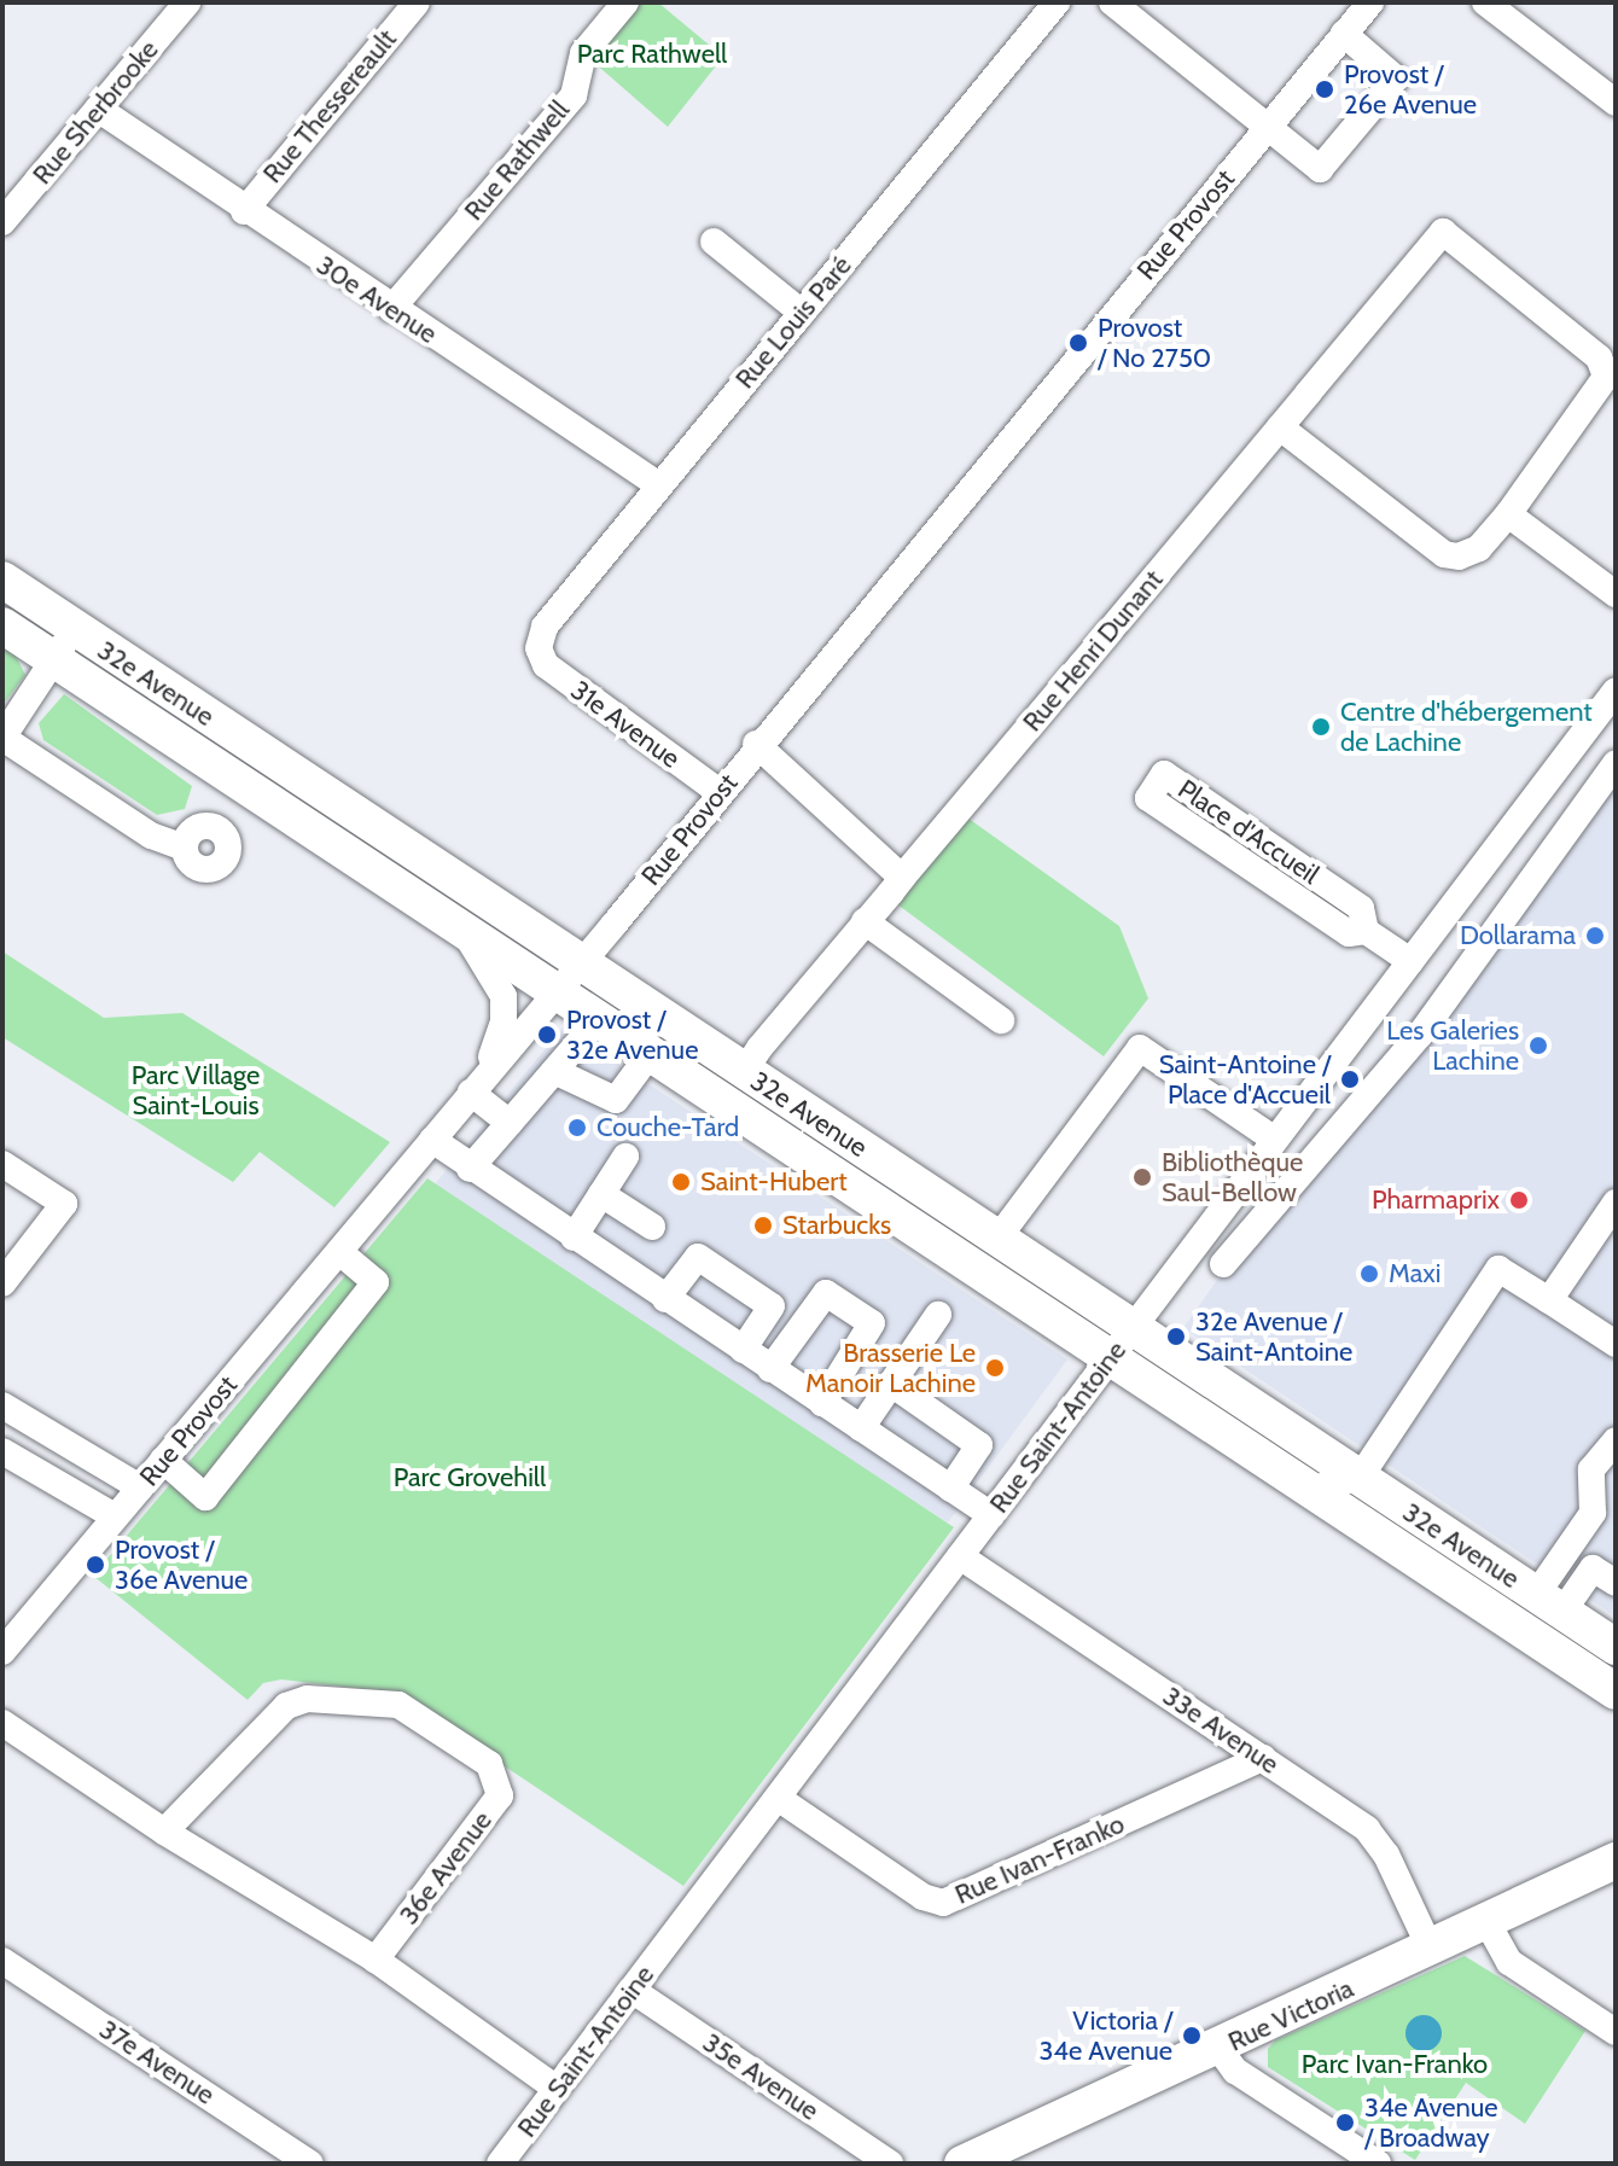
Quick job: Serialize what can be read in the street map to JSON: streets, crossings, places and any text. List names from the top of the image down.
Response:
{
  "streets": {
    "main road": ["32e Avenue", "Rue Victoria"],
    "street": [
      "Rue Thessereault",
      "Rue Sherbrooke",
      "Rue Rathwell",
      "Rue Provost",
      "30e Avenue",
      "Rue Louis Paré",
      "Rue Henri Dunant",
      "31e Avenue",
      "Place d'Accueil",
      "Rue Saint-Antoine",
      "33e Avenue",
      "Rue Ivan-Franko",
      "36e Avenue",
      "37e Avenue",
      "35e Avenue"
    ]
  },
  "crossings": [
    ["Rue Thessereault", "30e Avenue"],
    ["Rue Sherbrooke", "30e Avenue"],
    ["Rue Rathwell", "30e Avenue"],
    ["Rue Provost", "32e Avenue"],
    ["Rue Provost", "31e Avenue"],
    ["30e Avenue", "Rue Louis Paré"],
    ["Rue Louis Paré", "31e Avenue"],
    ["Rue Henri Dunant", "32e Avenue"],
    ["32e Avenue", "Rue Saint-Antoine"],
    ["Place d'Accueil", "Rue Saint-Antoine"],
    ["Rue Saint-Antoine", "33e Avenue"],
    ["Rue Saint-Antoine", "Rue Ivan-Franko"],
    ["Rue Saint-Antoine", "35e Avenue"],
    ["33e Avenue", "Rue Ivan-Franko"],
    ["33e Avenue", "Rue Victoria"]
  ],
  "parks": [
    "Parc Rathwell",
    "Parc Village Saint-Louis",
    "Parc Grovehill",
    "Parc Ivan-Franko"
  ],
  "places": [
    "Provost / 26e Avenue",
    "Provost / No 2750",
    "Centre d'hébergement de Lachine",
    "Dollarama",
    "Provost / 32e Avenue",
    "Les Galeries Lachine",
    "Saint-Antoine / Place d'Accueil",
    "Couche-Tard",
    "Bibliothèque Saul-Bellow",
    "Saint-Hubert",
    "Pharmaprix",
    "Starbucks",
    "Maxi",
    "32e Avenue / Saint-Antoine",
    "Brasserie Le Manoir Lachine",
    "Provost / 36e Avenue",
    "Victoria / 34e Avenue",
    "34e Avenue / Broadway"
  ]
}
